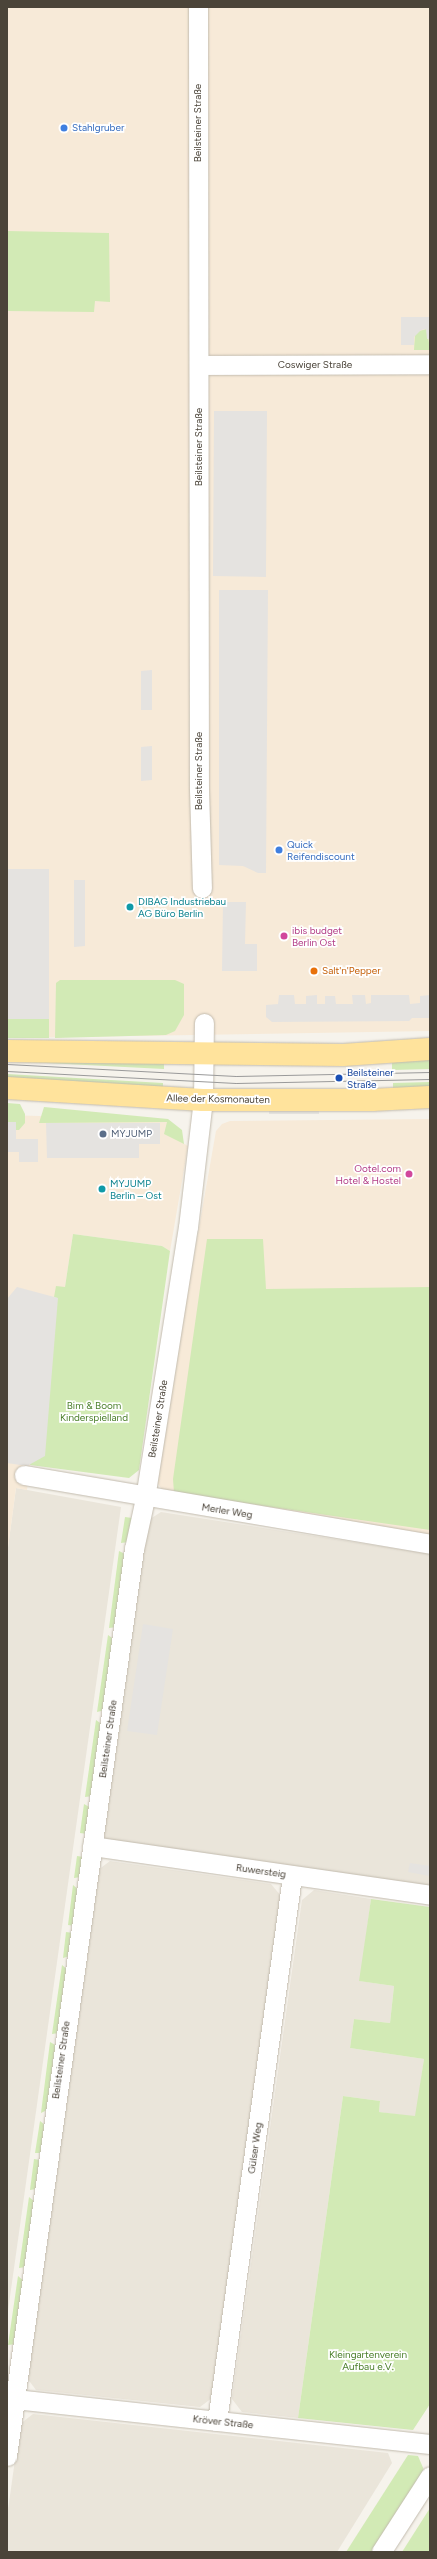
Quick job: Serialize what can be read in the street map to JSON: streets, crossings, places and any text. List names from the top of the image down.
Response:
{
  "streets": {
    "main road": ["Allee der Kosmonauten"],
    "street": [
      "Beilsteiner Straße",
      "Coswiger Straße",
      "Merler Weg",
      "Ruwersteig",
      "Gülser Weg",
      "Kröver Straße"
    ]
  },
  "crossings": [
    ["Beilsteiner Straße", "Coswiger Straße"],
    ["Beilsteiner Straße", "Allee der Kosmonauten"],
    ["Beilsteiner Straße", "Merler Weg"],
    ["Beilsteiner Straße", "Ruwersteig"],
    ["Beilsteiner Straße", "Kröver Straße"],
    ["Ruwersteig", "Gülser Weg"],
    ["Gülser Weg", "Kröver Straße"]
  ],
  "parks": ["Bim & Boom Kinderspielland", "Kleingartenverein Aufbau e.V."],
  "places": [
    "Stahlgruber",
    "Quick Reifendiscount",
    "DIBAG Industriebau AG Büro Berlin",
    "ibis budget Berlin Ost",
    "Salt'n'Pepper",
    "Beilsteiner Straße",
    "MYJUMP",
    "Ootel.com Hotel & Hostel",
    "MYJUMP Berlin – Ost"
  ]
}
